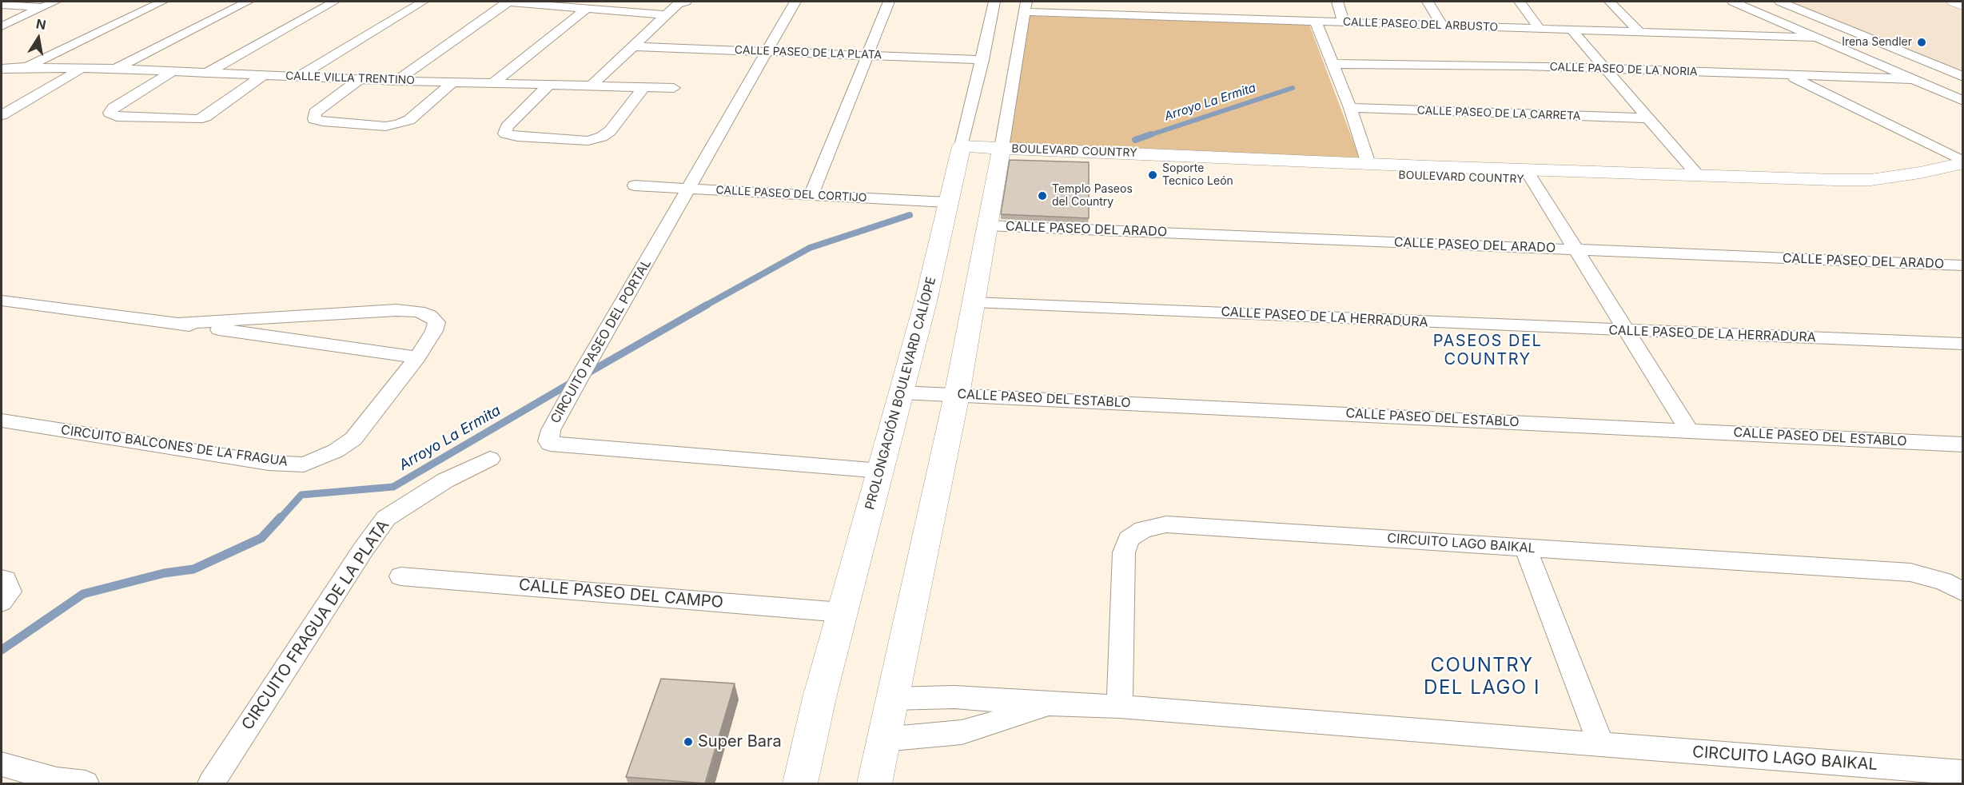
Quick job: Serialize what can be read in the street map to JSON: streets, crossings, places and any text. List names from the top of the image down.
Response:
{
  "streets": {
    "street": [
      "CALLE PASEO DEL ARBUSTO",
      "CALLE PASEO DE LA PLATA",
      "CALLE PASEO DE LA NORIA",
      "CALLE VILLA TRENTINO",
      "CALLE PASEO DE LA CARRETA",
      "BOULEVARD COUNTRY",
      "CALLE PASEO DEL CORTIJO",
      "CALLE PASEO DEL ARADO",
      "CALLE PASEO DE LA HERRADURA",
      "CIRCUITO PASEO DEL PORTAL",
      "PROLONGACIÓN BOULEVARD CALÍOPE",
      "CALLE PASEO DEL ESTABLO",
      "CIRCUITO BALCONES DE LA FRAGUA",
      "CIRCUITO LAGO BAIKAL",
      "CALLE PASEO DEL CAMPO",
      "CIRCUITO FRAGUA DE LA PLATA"
    ]
  },
  "crossings": [
    ["CALLE PASEO DE LA PLATA", "CIRCUITO PASEO DEL PORTAL"],
    ["CALLE PASEO DE LA PLATA", "PROLONGACIÓN BOULEVARD CALÍOPE"],
    ["BOULEVARD COUNTRY", "PROLONGACIÓN BOULEVARD CALÍOPE"],
    ["CALLE PASEO DEL CORTIJO", "CIRCUITO PASEO DEL PORTAL"],
    ["CALLE PASEO DEL CORTIJO", "PROLONGACIÓN BOULEVARD CALÍOPE"],
    ["CIRCUITO PASEO DEL PORTAL", "PROLONGACIÓN BOULEVARD CALÍOPE"],
    ["PROLONGACIÓN BOULEVARD CALÍOPE", "CALLE PASEO DEL ESTABLO"],
    ["PROLONGACIÓN BOULEVARD CALÍOPE", "CALLE PASEO DEL CAMPO"]
  ],
  "districts": ["PASEOS DEL COUNTRY", "COUNTRY DEL LAGO I"],
  "water": ["Arroyo La Ermita"],
  "places": [
    "Irena Sendler",
    "Soporte Tecnico León",
    "Templo Paseos del Country",
    "Super Bara"
  ],
  "north": "top"
}
